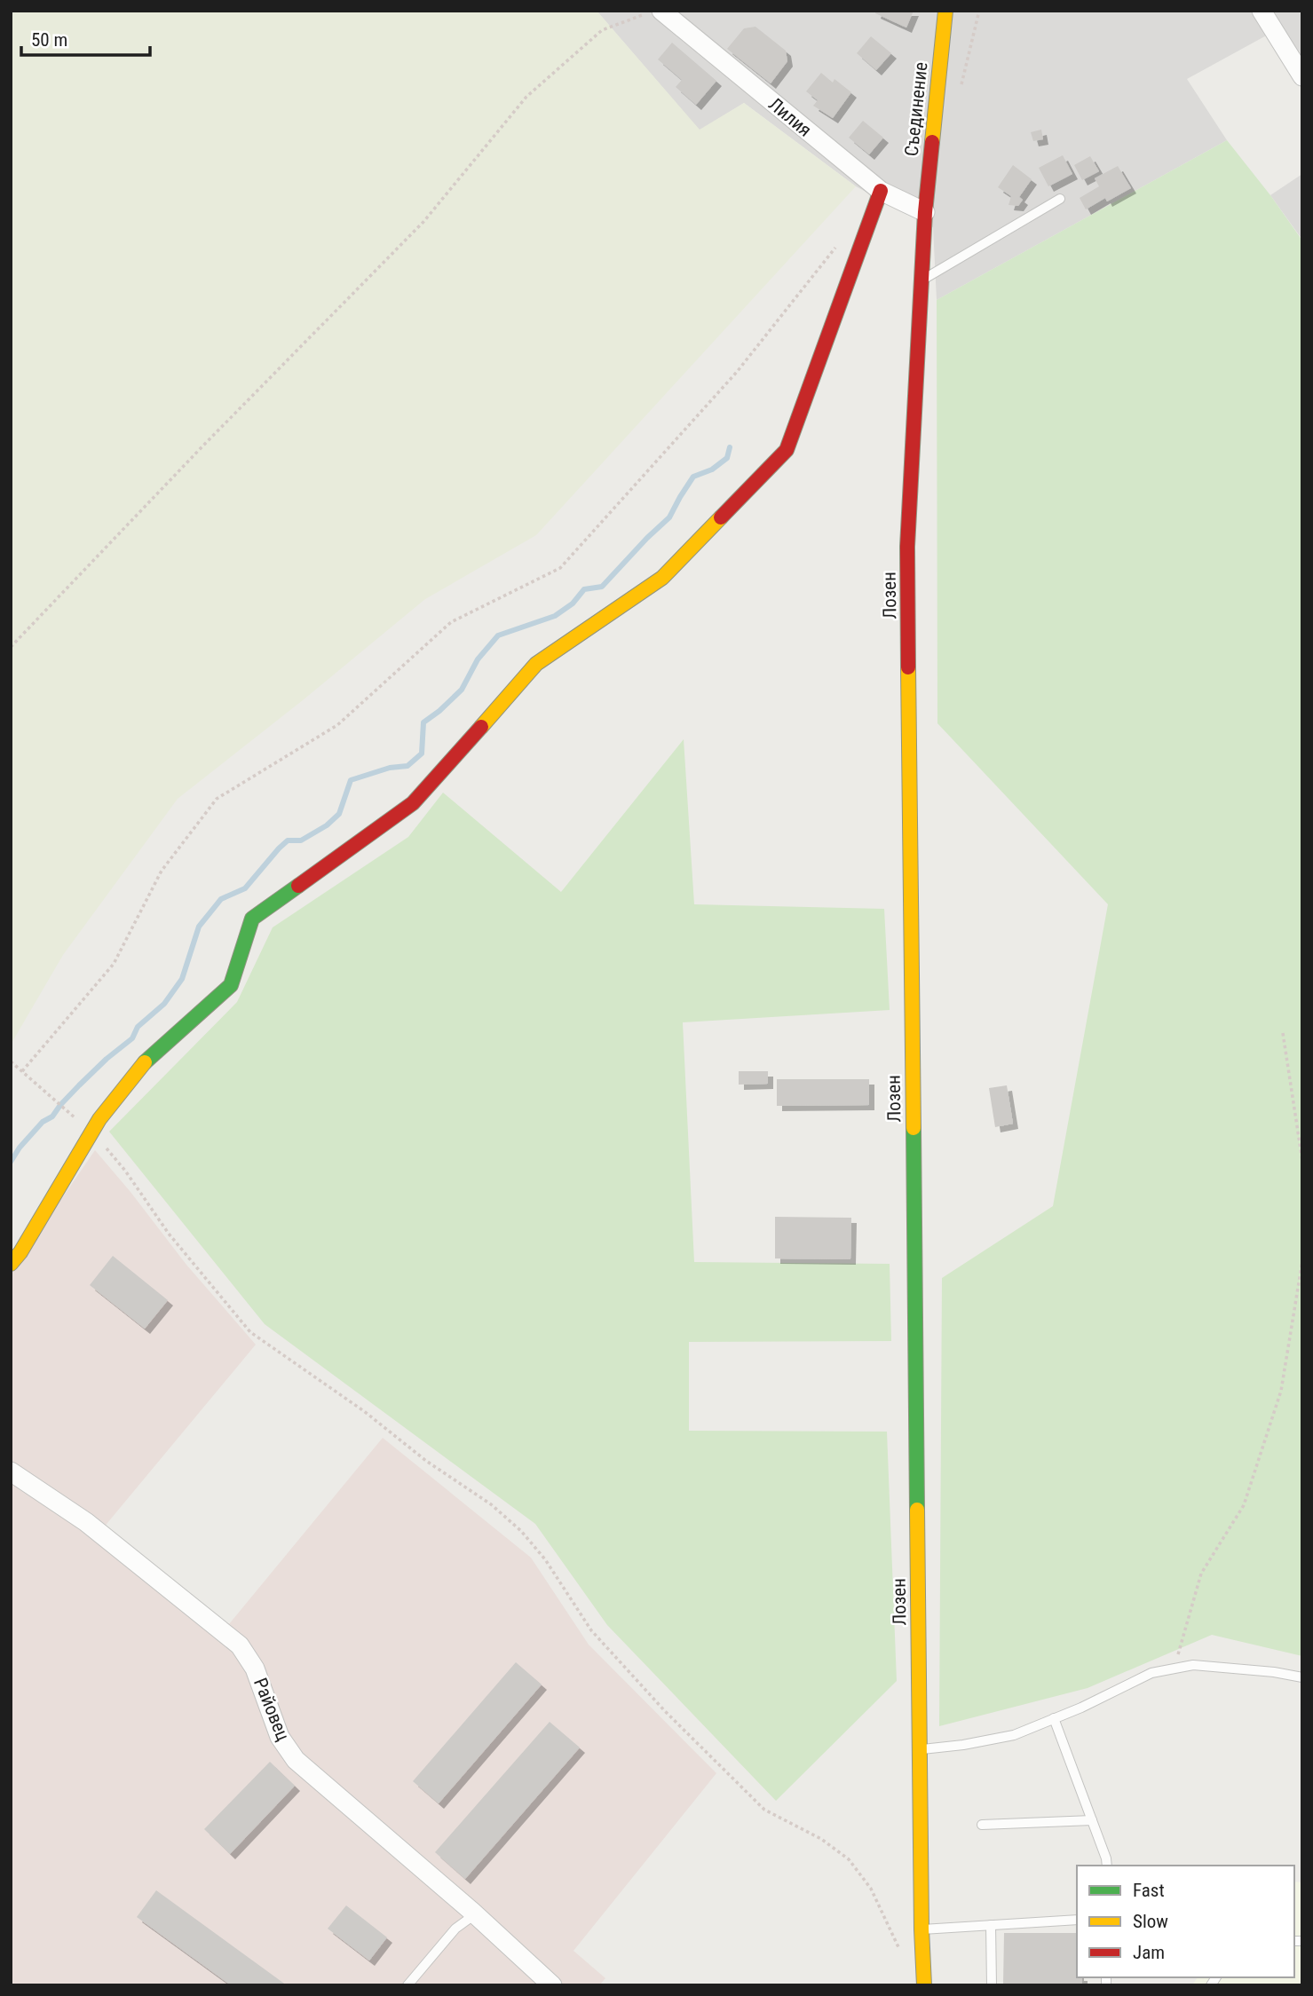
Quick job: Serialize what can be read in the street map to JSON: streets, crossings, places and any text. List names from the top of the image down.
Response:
{
  "streets": {
    "street": [
      "Съединение",
      "Лилия",
      "Лозен",
      "Райовец"
    ]
  },
  "crossings": [
    ["Съединение", "Лилия"],
    ["Съединение", "Лозен"],
    ["Лилия", "Лозен"]
  ],
  "legend": ["Fast", "Slow", "Jam"],
  "scale_bar": "50 m"
}
